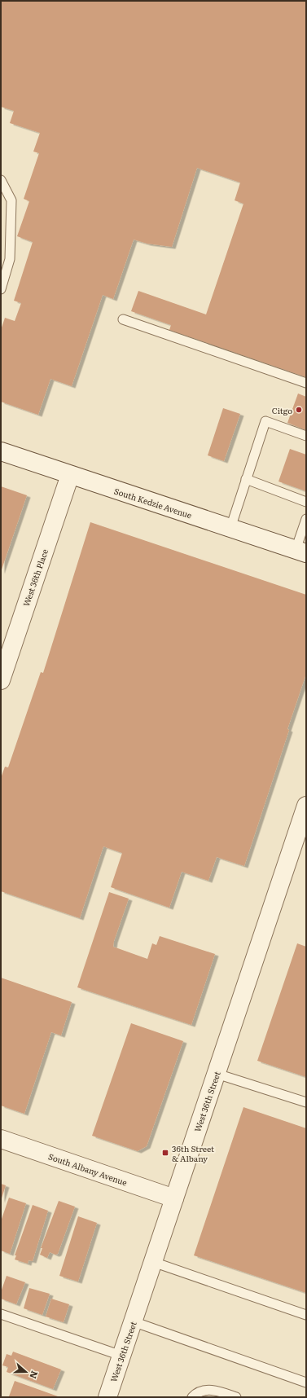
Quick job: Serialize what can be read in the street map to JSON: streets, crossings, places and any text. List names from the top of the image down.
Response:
{
  "streets": {
    "street": [
      "South Kedzie Avenue",
      "West 36th Place",
      "West 36th Street",
      "South Albany Avenue"
    ]
  },
  "crossings": [
    ["South Kedzie Avenue", "West 36th Place"],
    ["West 36th Street", "South Albany Avenue"]
  ],
  "places": {
    "other": ["Citgo"],
    "transit": ["36th Street & Albany"]
  },
  "north": "right"
}
